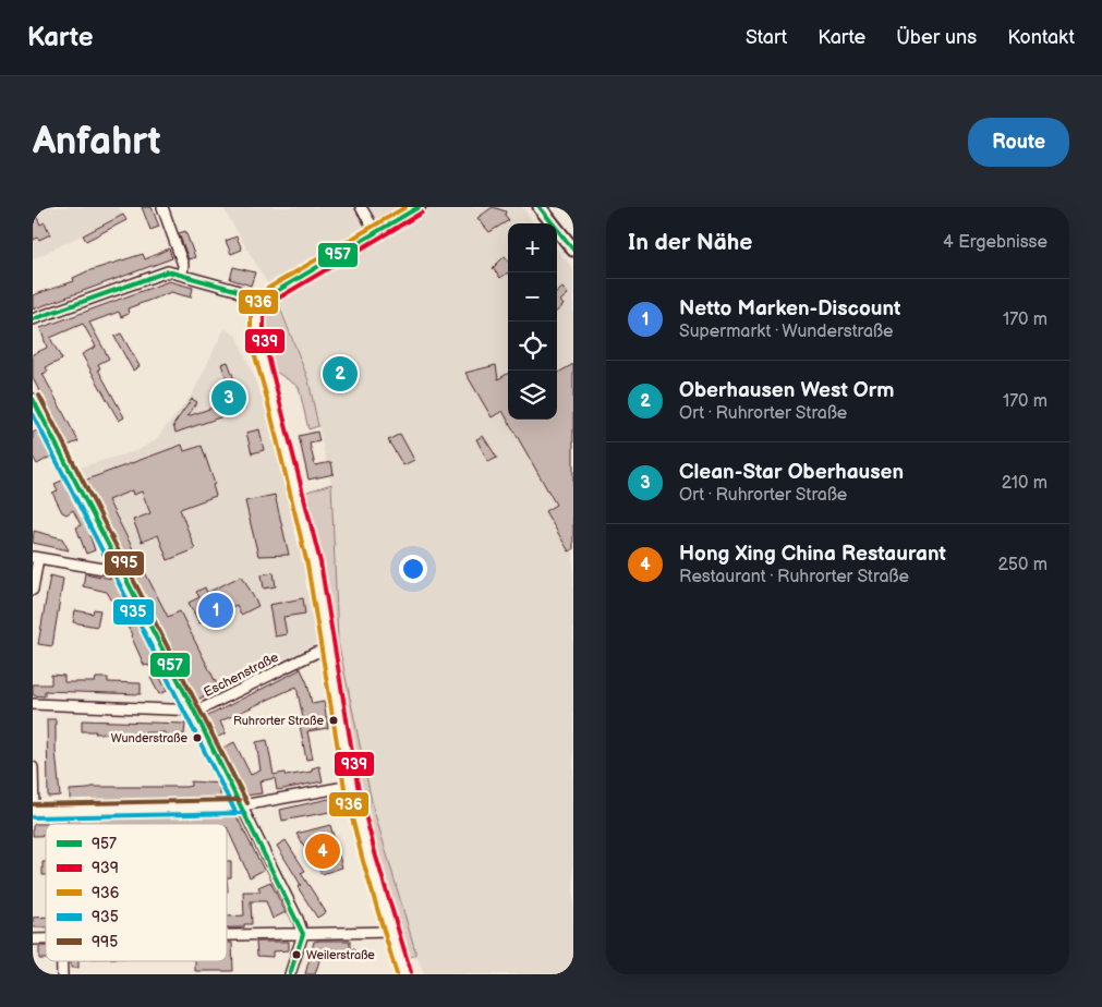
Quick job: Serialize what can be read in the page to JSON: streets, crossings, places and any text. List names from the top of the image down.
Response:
{
  "streets": {
    "street": ["Eschenstraße"]
  },
  "places": ["Ruhrorter Straße", "Wunderstraße", "Weilerstraße"],
  "lines": [
    "transit line 957",
    "transit line 936",
    "transit line 939",
    "transit line 995",
    "transit line 935"
  ],
  "legend": [
    "957",
    "939",
    "936",
    "935",
    "995"
  ],
  "page": {
    "header": "Karte",
    "nav": [
      "Start",
      "Karte",
      "Über uns",
      "Kontakt"
    ],
    "buttons": "Route",
    "title": "Anfahrt",
    "heading": ["In der Nähe", "4 Ergebnisse"],
    "map_buttons": ["+", "−"],
    "list": [
      {
        "mark": "1",
        "name": "Netto Marken-Discount",
        "note": "Supermarkt · Wunderstraße",
        "value": "170 m"
      },
      {
        "mark": "2",
        "name": "Oberhausen West Orm",
        "note": "Ort · Ruhrorter Straße",
        "value": "170 m"
      },
      {
        "mark": "3",
        "name": "Clean-Star Oberhausen",
        "note": "Ort · Ruhrorter Straße",
        "value": "210 m"
      },
      {
        "mark": "4",
        "name": "Hong Xing China Restaurant",
        "note": "Restaurant · Ruhrorter Straße",
        "value": "250 m"
      }
    ],
    "pins": [
      "2",
      "3",
      "1",
      "4"
    ]
  }
}
